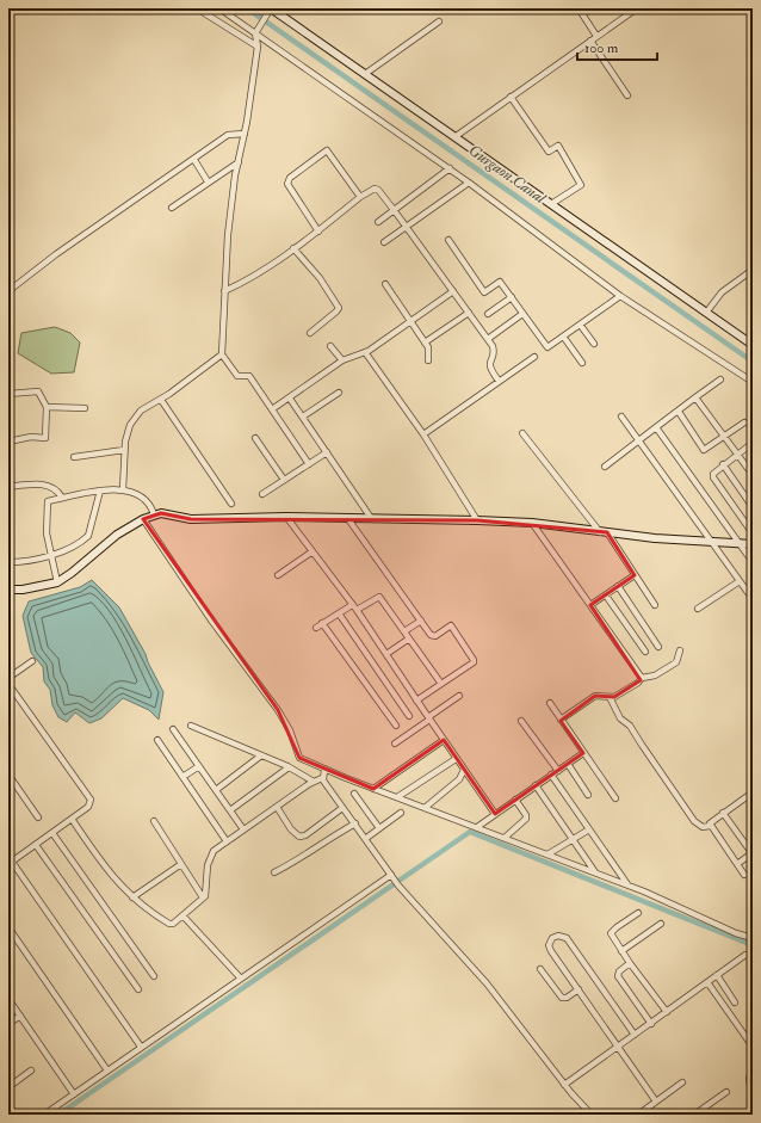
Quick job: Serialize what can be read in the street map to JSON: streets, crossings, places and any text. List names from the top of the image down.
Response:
{
  "water": ["Gurgaon Canal"],
  "scale_bar": "100 m"
}
